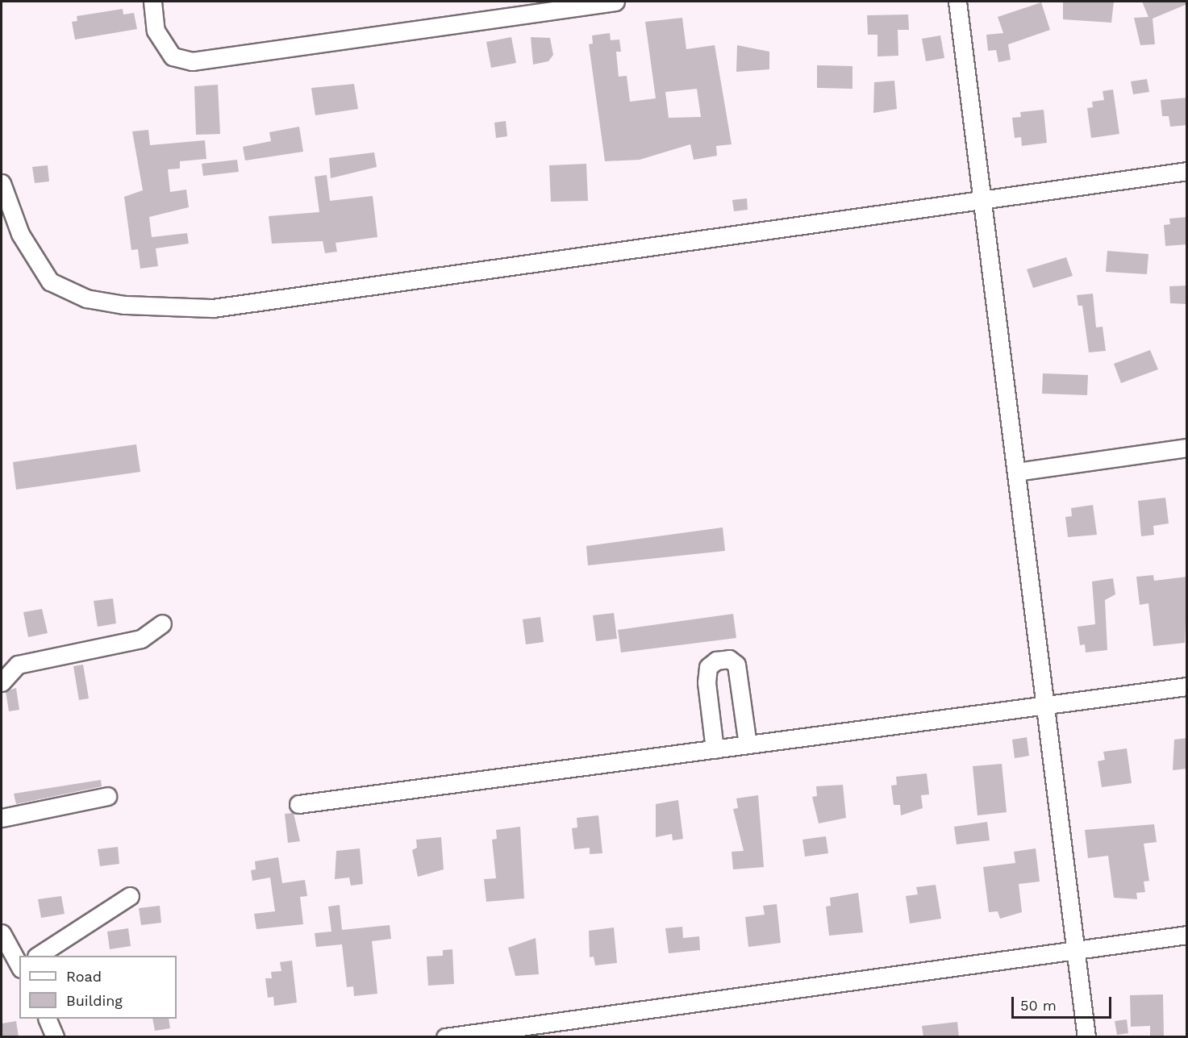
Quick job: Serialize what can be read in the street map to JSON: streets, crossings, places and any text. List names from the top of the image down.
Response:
{
  "legend": ["Road", "Building"],
  "scale_bar": "50 m"
}
